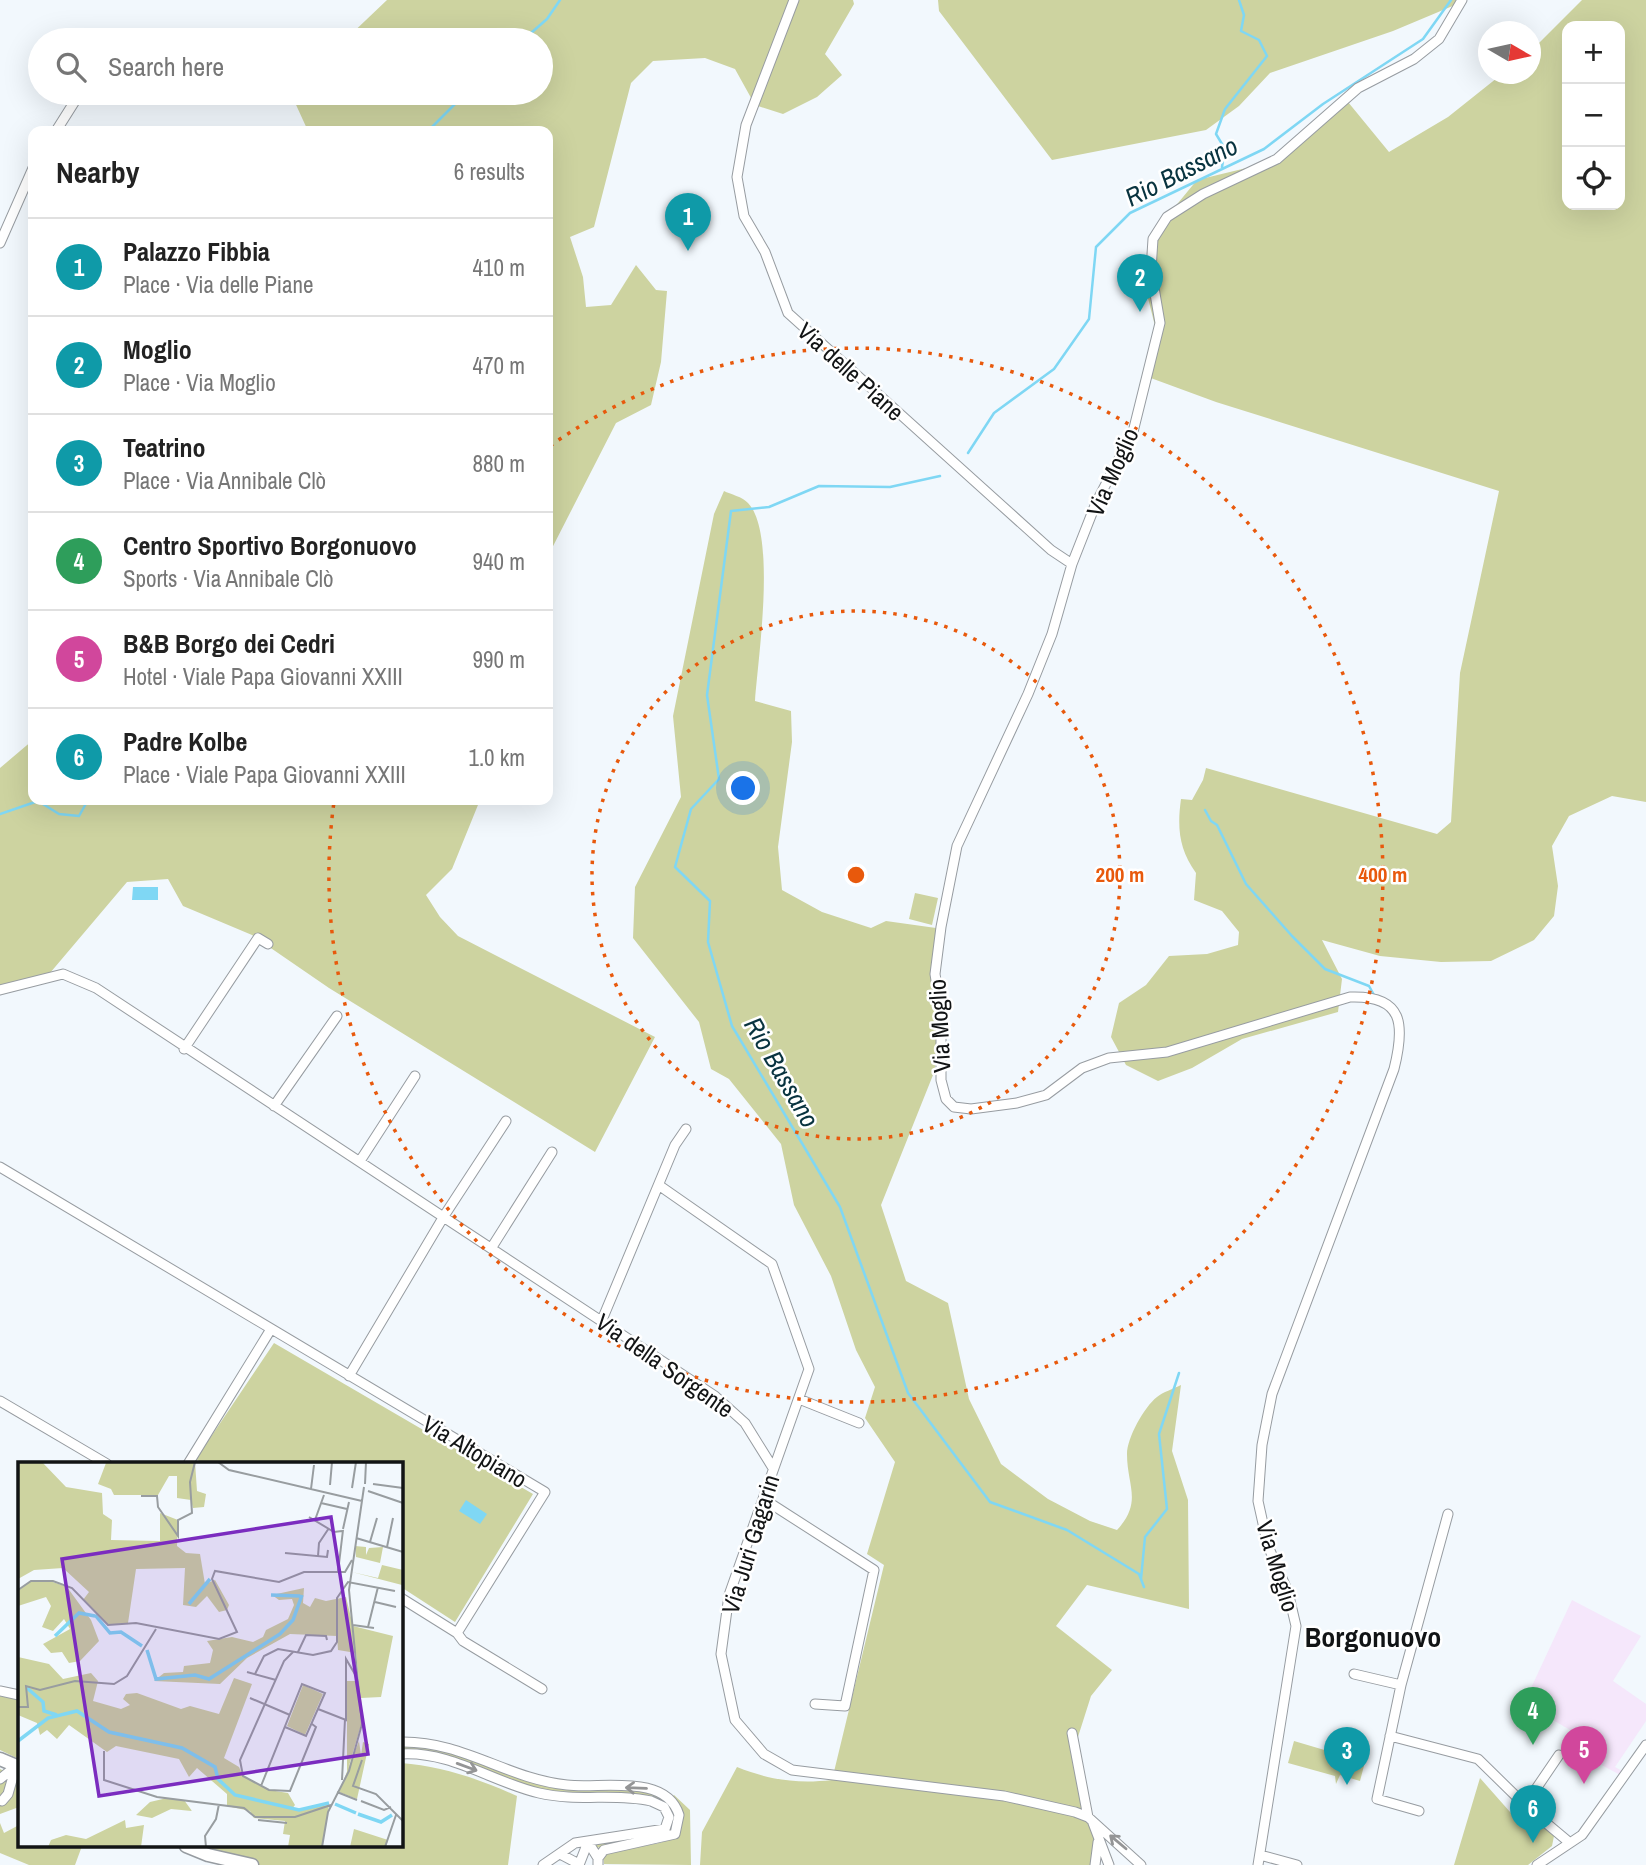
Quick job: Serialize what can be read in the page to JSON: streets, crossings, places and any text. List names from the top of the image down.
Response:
{
  "streets": {
    "street": [
      "Via delle Piane",
      "Via Moglio",
      "Via della Sorgente",
      "Via Altopiano",
      "Via Juri Gagarin"
    ]
  },
  "crossings": [
    ["Via delle Piane", "Via Moglio"],
    ["Via della Sorgente", "Via Juri Gagarin"]
  ],
  "districts": ["Borgonuovo"],
  "water": ["Rio Bassano"],
  "north": "right",
  "page": {
    "map_buttons": ["+", "−"],
    "search": "Search here",
    "heading": ["Nearby", "6 results"],
    "pins": [
      "1",
      "2",
      "4",
      "5",
      "3",
      "6"
    ],
    "list": [
      {
        "mark": "1",
        "name": "Palazzo Fibbia",
        "note": "Place · Via delle Piane",
        "value": "410 m"
      },
      {
        "mark": "2",
        "name": "Moglio",
        "note": "Place · Via Moglio",
        "value": "470 m"
      },
      {
        "mark": "3",
        "name": "Teatrino",
        "note": "Place · Via Annibale Clò",
        "value": "880 m"
      },
      {
        "mark": "4",
        "name": "Centro Sportivo Borgonuovo",
        "note": "Sports · Via Annibale Clò",
        "value": "940 m"
      },
      {
        "mark": "5",
        "name": "B&B Borgo dei Cedri",
        "note": "Hotel · Viale Papa Giovanni XXIII",
        "value": "990 m"
      },
      {
        "mark": "6",
        "name": "Padre Kolbe",
        "note": "Place · Viale Papa Giovanni XXIII",
        "value": "1.0 km"
      }
    ]
  },
  "rings": ["200 m", "400 m"]
}
